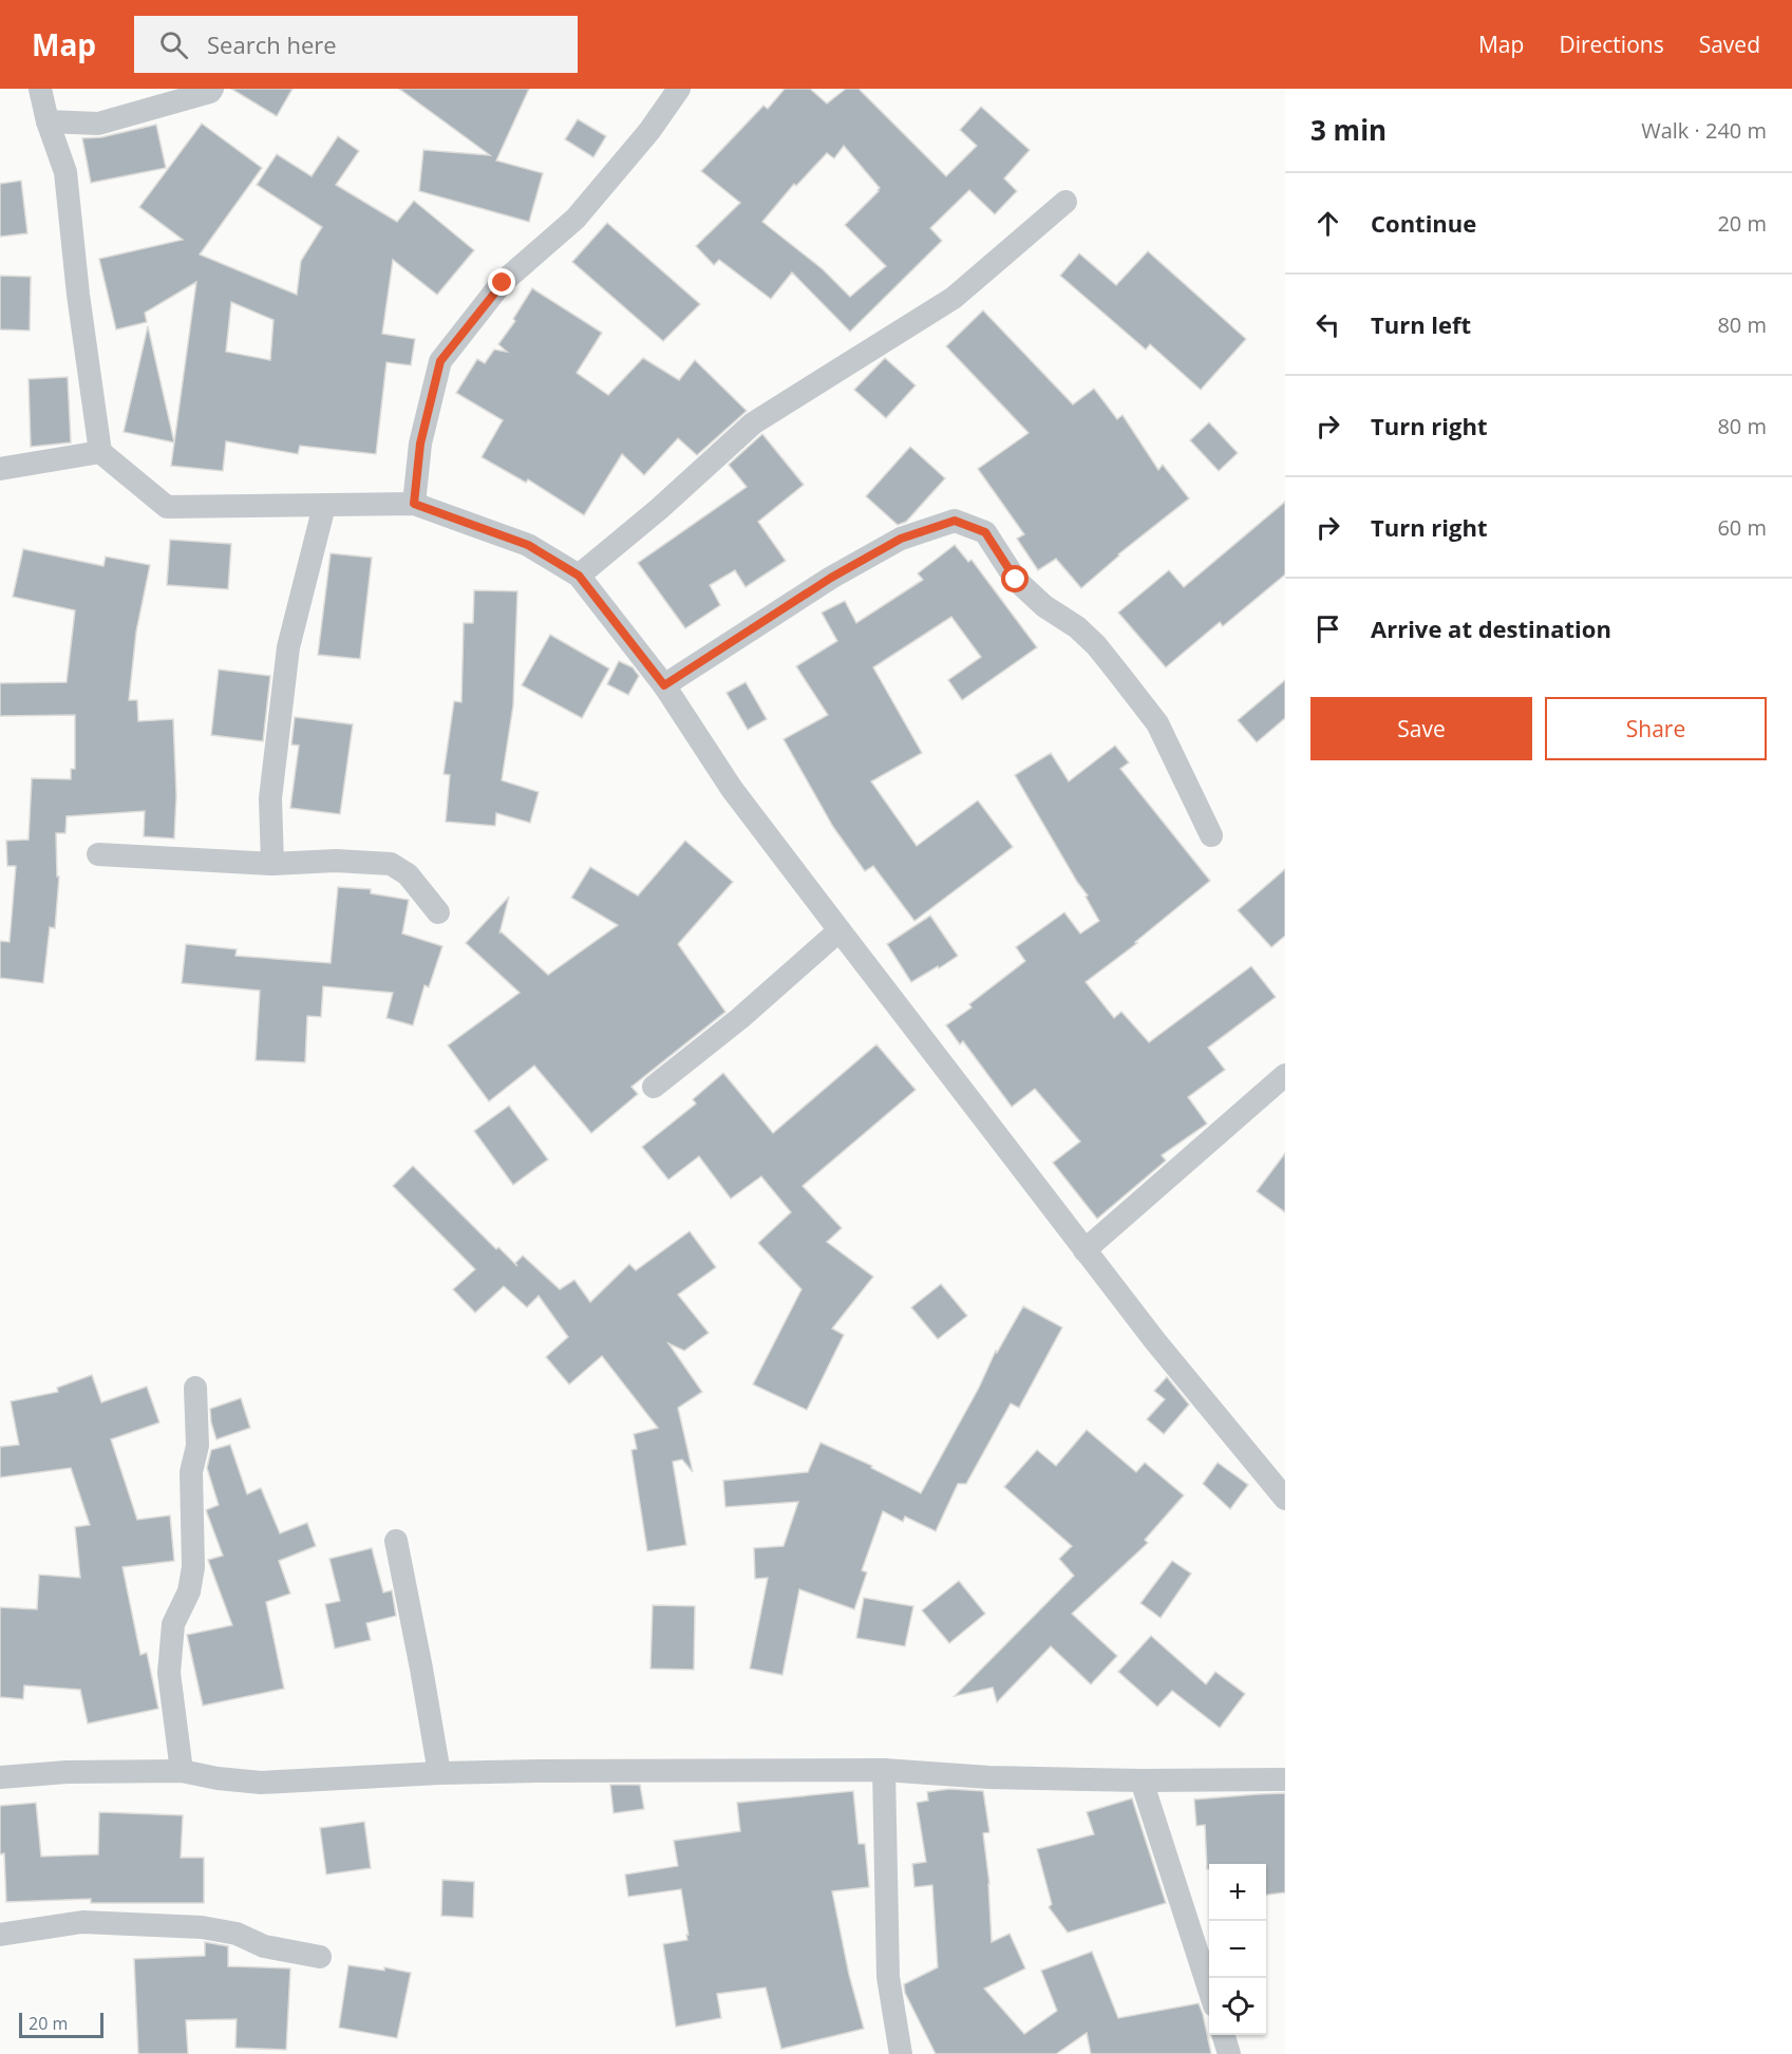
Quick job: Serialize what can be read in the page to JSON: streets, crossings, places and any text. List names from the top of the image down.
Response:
{
  "scale_bar": "20 m",
  "page": {
    "header": "Map",
    "search": "Search here",
    "nav": ["Map", "Directions", "Saved"],
    "heading": ["3 min", "Walk · 240 m"],
    "list": [
      ["Continue", "20 m"],
      ["Turn left", "80 m"],
      ["Turn right", "80 m"],
      ["Turn right", "60 m"],
      "Arrive at destination"
    ],
    "buttons": ["Save", "Share"],
    "map_buttons": ["+", "−"],
    "scale": "20 m"
  }
}
